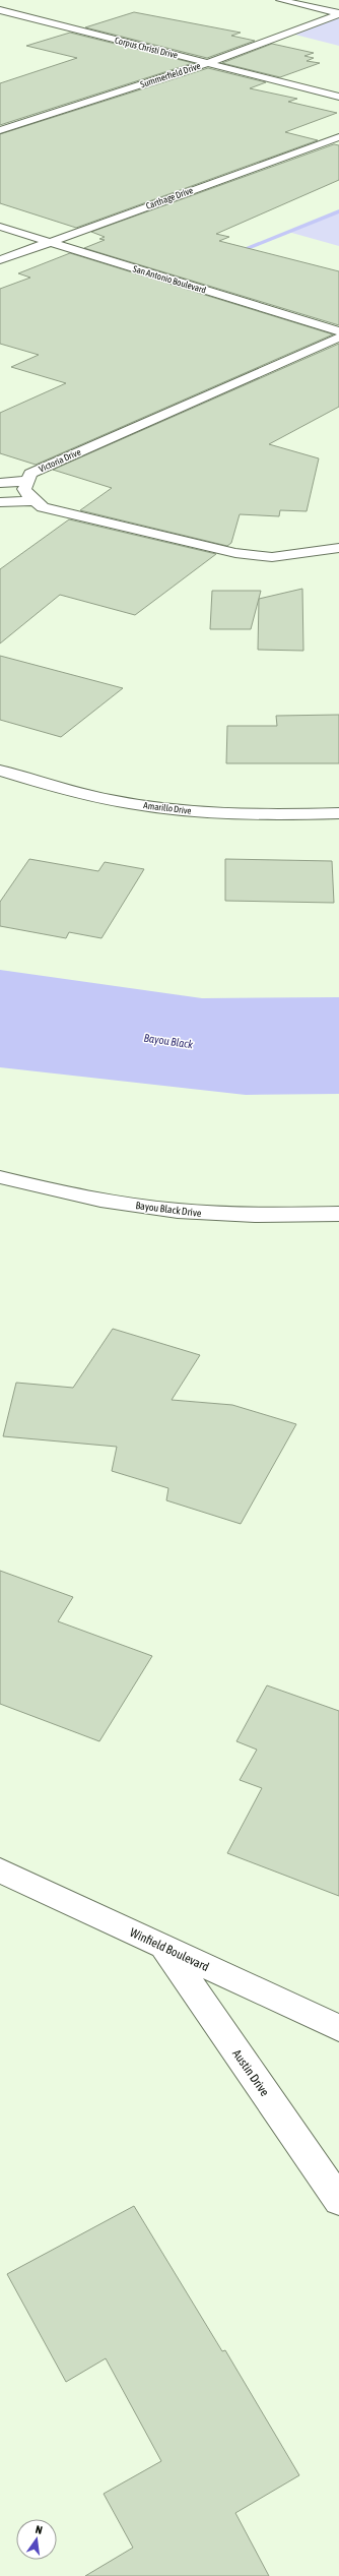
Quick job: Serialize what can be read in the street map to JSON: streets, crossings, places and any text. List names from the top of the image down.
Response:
{
  "streets": {
    "street": [
      "Corpus Christi Drive",
      "Summerfield Drive",
      "Carthage Drive",
      "San Antonio Boulevard",
      "Victoria Drive",
      "Amarillo Drive",
      "Bayou Black Drive",
      "Winfield Boulevard",
      "Austin Drive"
    ]
  },
  "crossings": [
    ["Corpus Christi Drive", "Summerfield Drive"],
    ["Carthage Drive", "San Antonio Boulevard"],
    ["Winfield Boulevard", "Austin Drive"]
  ],
  "water": ["Bayou Black"],
  "north": "top"
}
